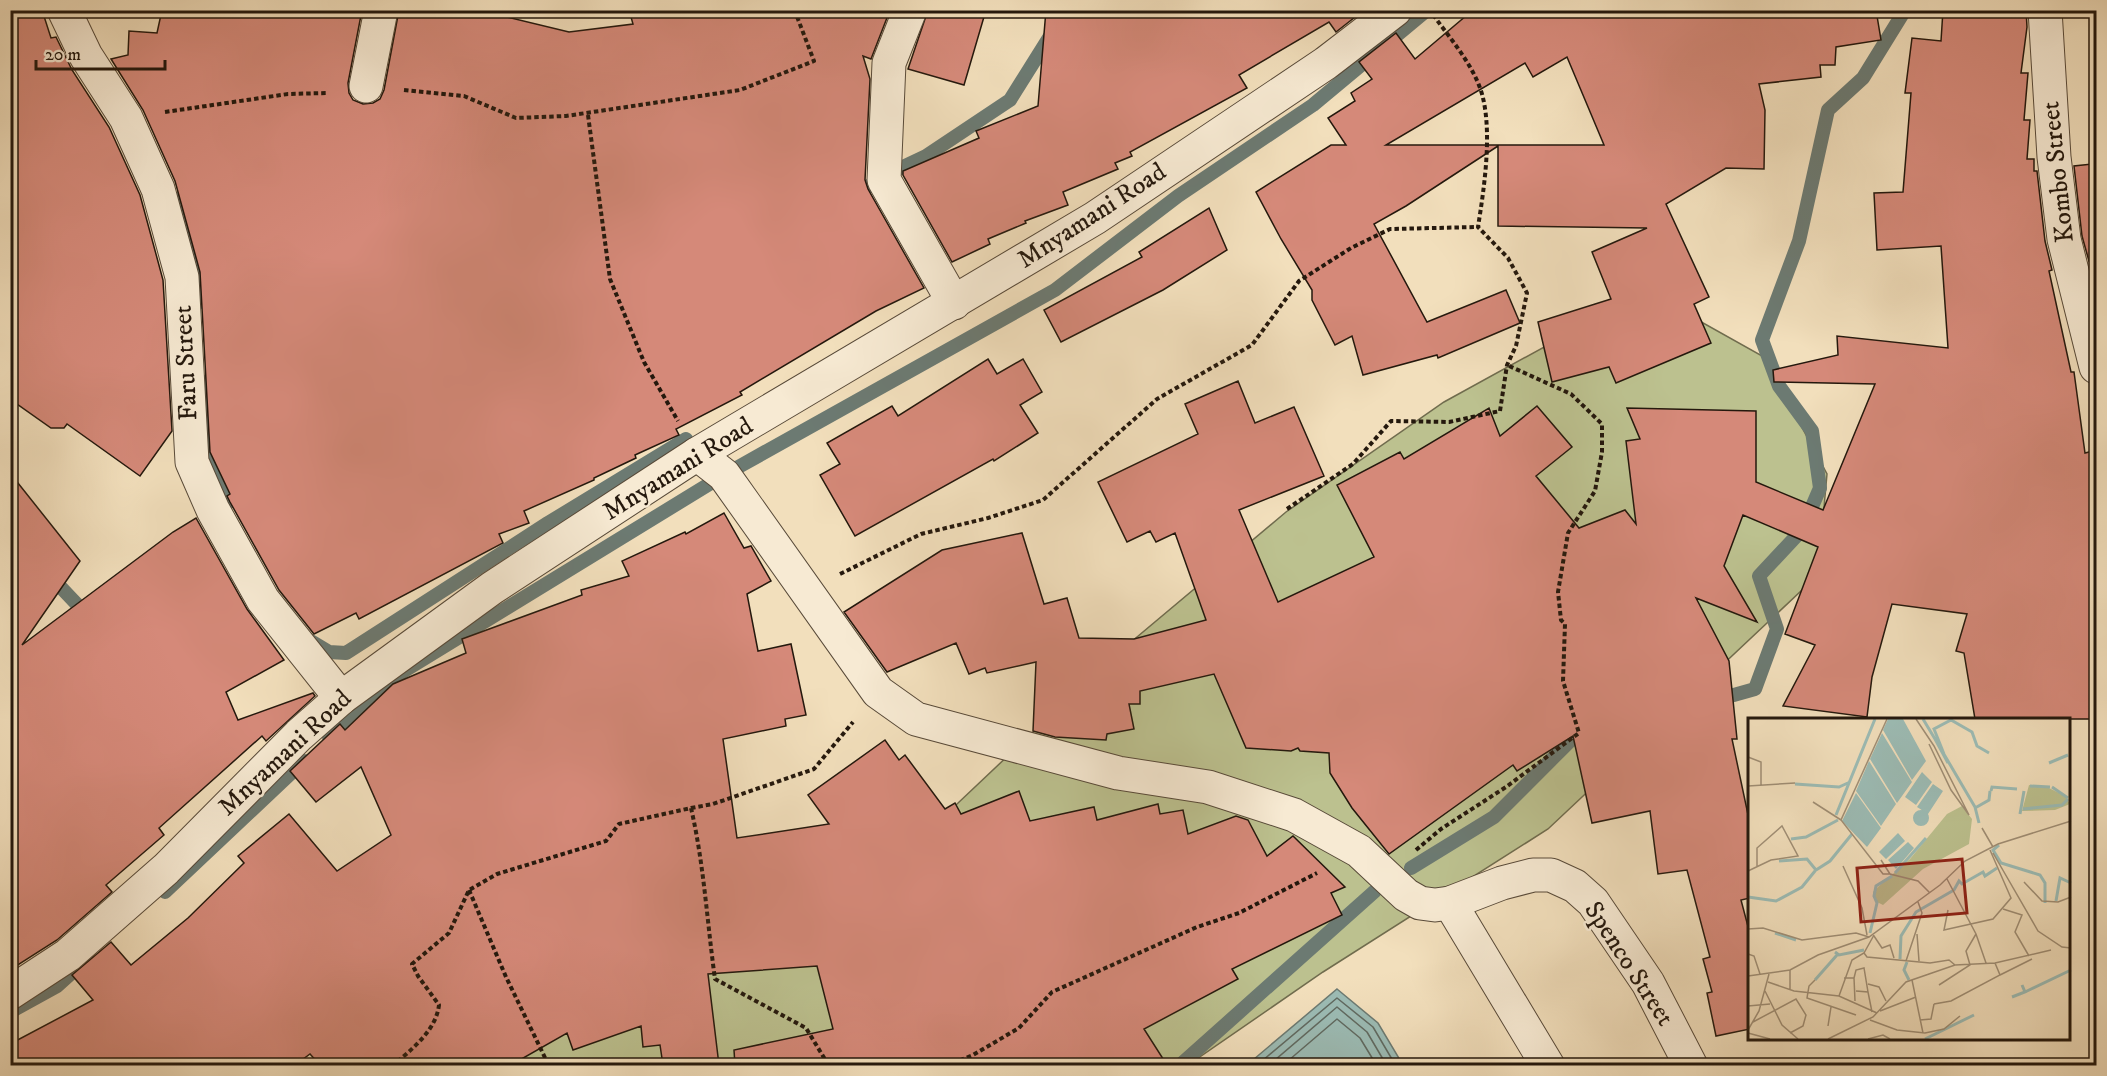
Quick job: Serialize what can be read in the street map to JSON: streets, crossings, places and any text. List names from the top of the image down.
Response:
{
  "streets": {
    "street": [
      "Kombo Street",
      "Mnyamani Road",
      "Faru Street",
      "Spenco Street"
    ]
  },
  "crossings": [
    ["Mnyamani Road", "Faru Street"]
  ],
  "scale_bar": "20 m"
}
